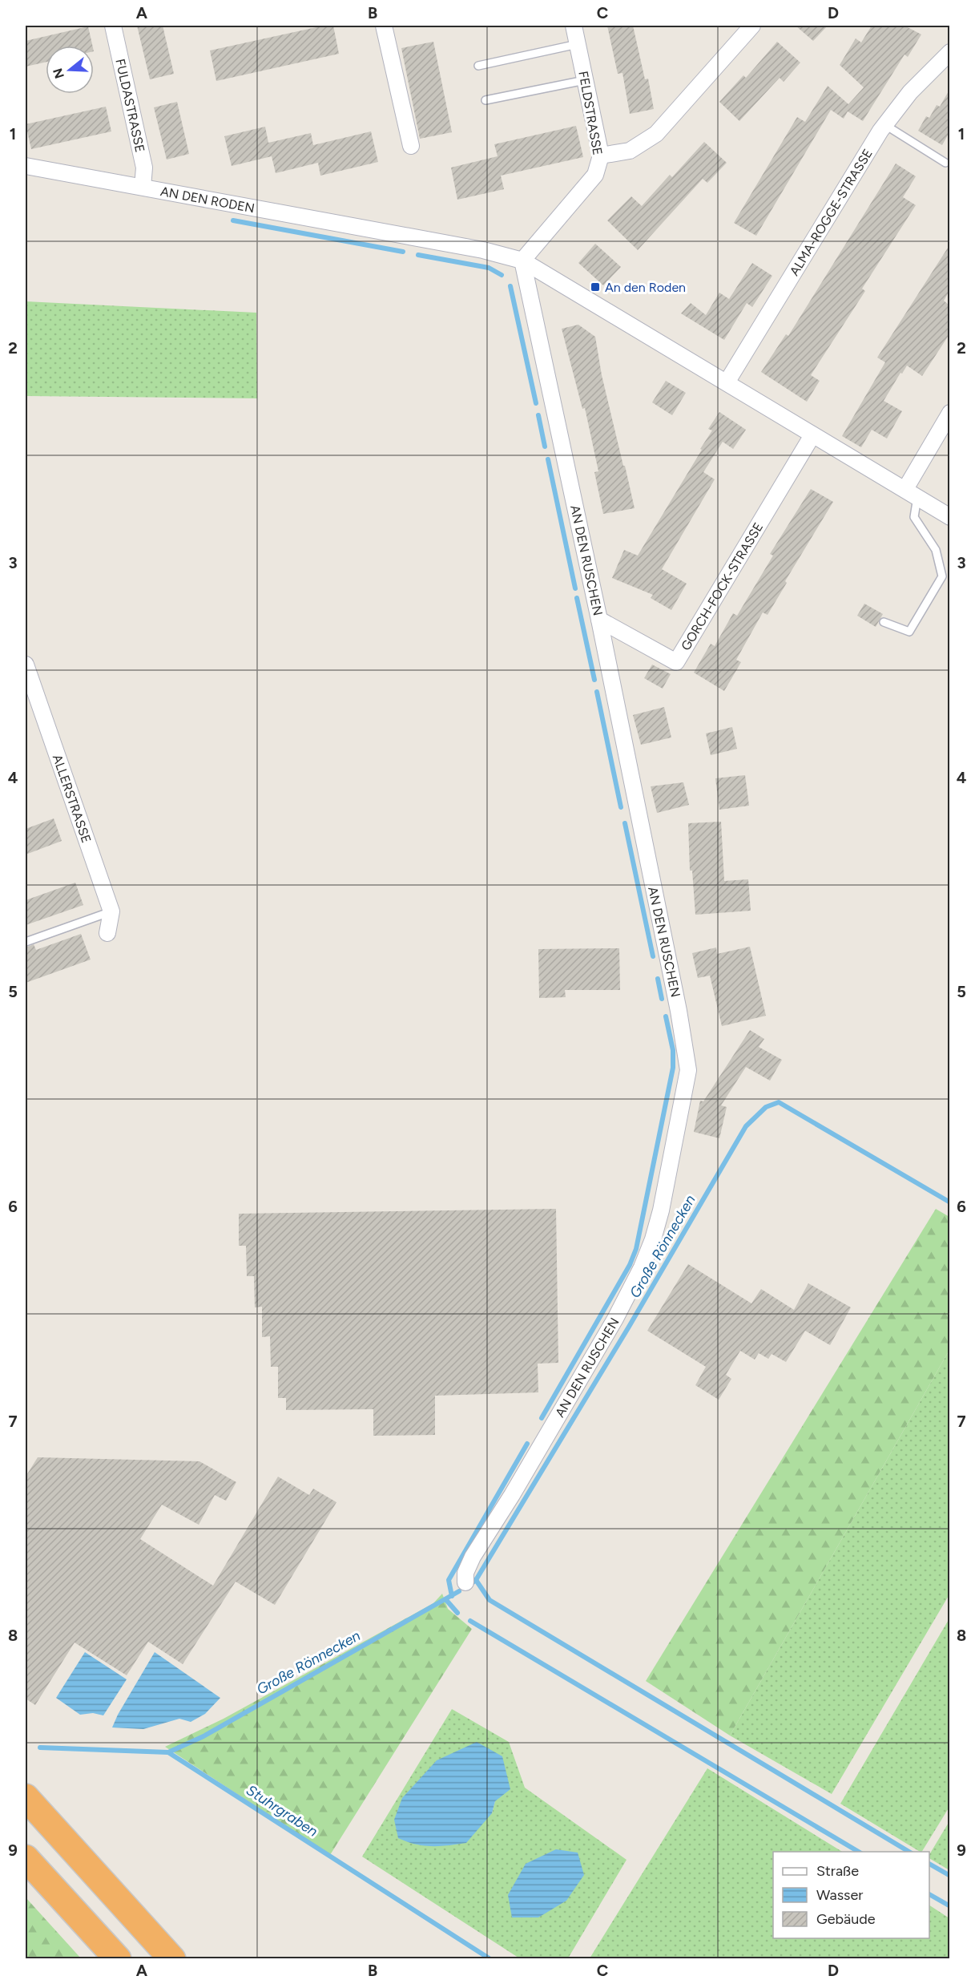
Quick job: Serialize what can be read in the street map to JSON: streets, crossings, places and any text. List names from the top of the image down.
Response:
{
  "streets": {
    "street": [
      "FULDASTRASSE",
      "FELDSTRASSE",
      "AN DEN RODEN",
      "ALMA-ROGGE-STRASSE",
      "AN DEN RUSCHEN",
      "GORCH-FOCK-STRASSE",
      "ALLERSTRASSE"
    ]
  },
  "crossings": [
    ["FULDASTRASSE", "AN DEN RODEN"],
    ["FELDSTRASSE", "AN DEN RODEN"],
    ["FELDSTRASSE", "AN DEN RUSCHEN"],
    ["AN DEN RODEN", "ALMA-ROGGE-STRASSE"],
    ["AN DEN RODEN", "AN DEN RUSCHEN"],
    ["AN DEN RODEN", "GORCH-FOCK-STRASSE"],
    ["AN DEN RUSCHEN", "GORCH-FOCK-STRASSE"]
  ],
  "water": ["Große Rönnecken", "Stuhrgraben"],
  "places": {
    "transit": ["An den Roden"]
  },
  "legend": ["Straße", "Wasser", "Gebäude"],
  "north": "left",
  "grid": {
    "columns": [
      "A",
      "B",
      "C",
      "D"
    ],
    "rows": [
      "1",
      "2",
      "3",
      "4",
      "5",
      "6",
      "7",
      "8",
      "9"
    ]
  }
}
